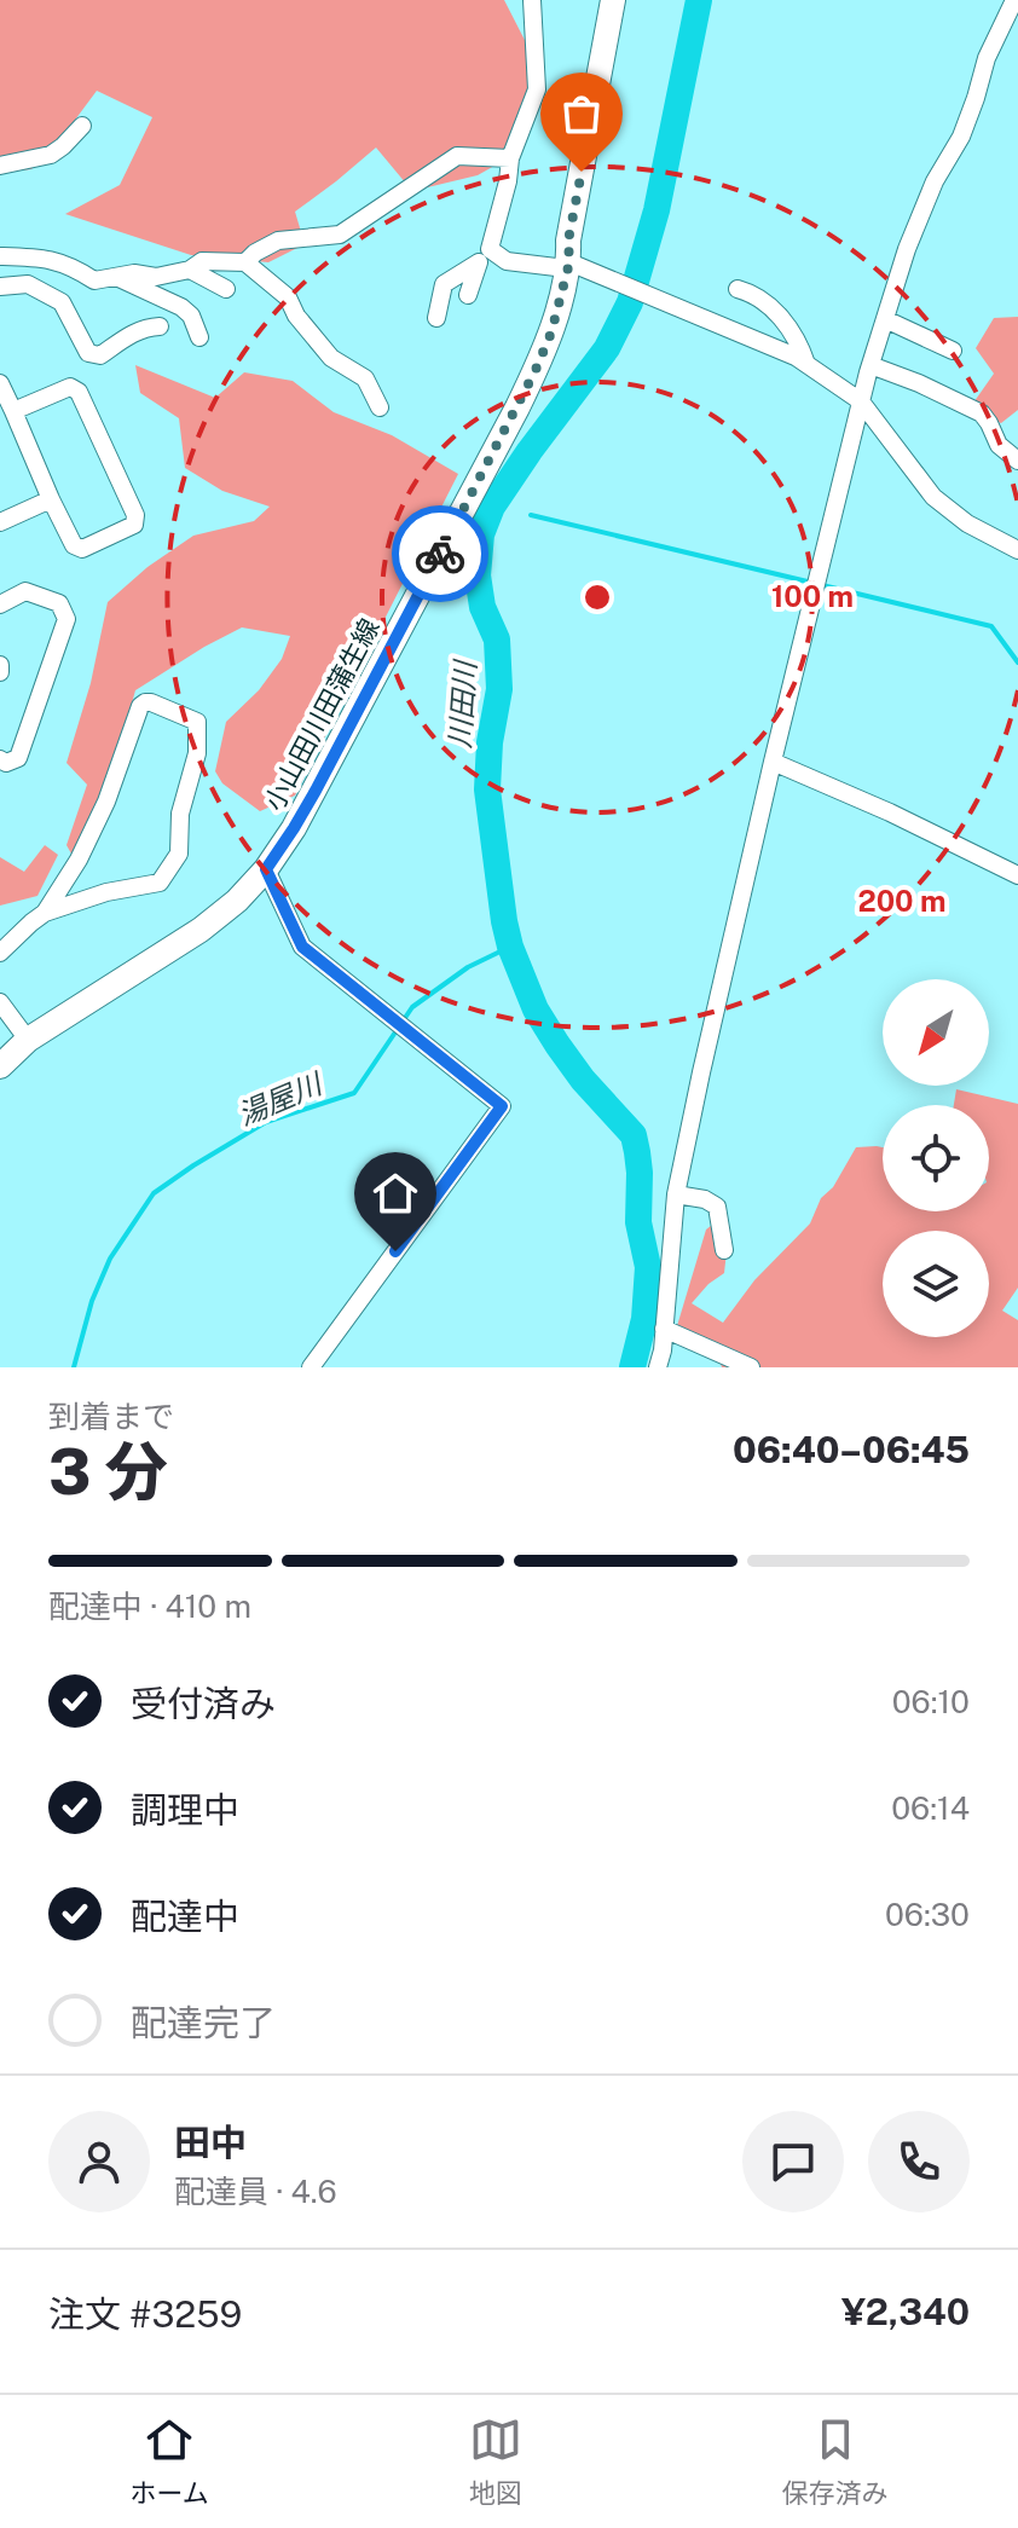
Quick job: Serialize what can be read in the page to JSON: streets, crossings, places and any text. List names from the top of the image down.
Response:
{
  "streets": {
    "main road": ["小山田川田蒲生線"]
  },
  "water": ["川田川", "湯屋川"],
  "north": "bottom left",
  "page": {
    "heading": ["3 分", "到着まで", "06:40–06:45"],
    "panel": [
      "田中",
      "配達員 · 4.6",
      "注文 #3259",
      "¥2,340"
    ],
    "bar": "配達中 · 410 m",
    "list": [
      ["受付済み", "06:10"],
      ["調理中", "06:14"],
      ["配達中", "06:30"],
      "配達完了"
    ],
    "tabs": ["ホーム", "地図", "保存済み"]
  },
  "rings": ["100 m", "200 m"]
}
